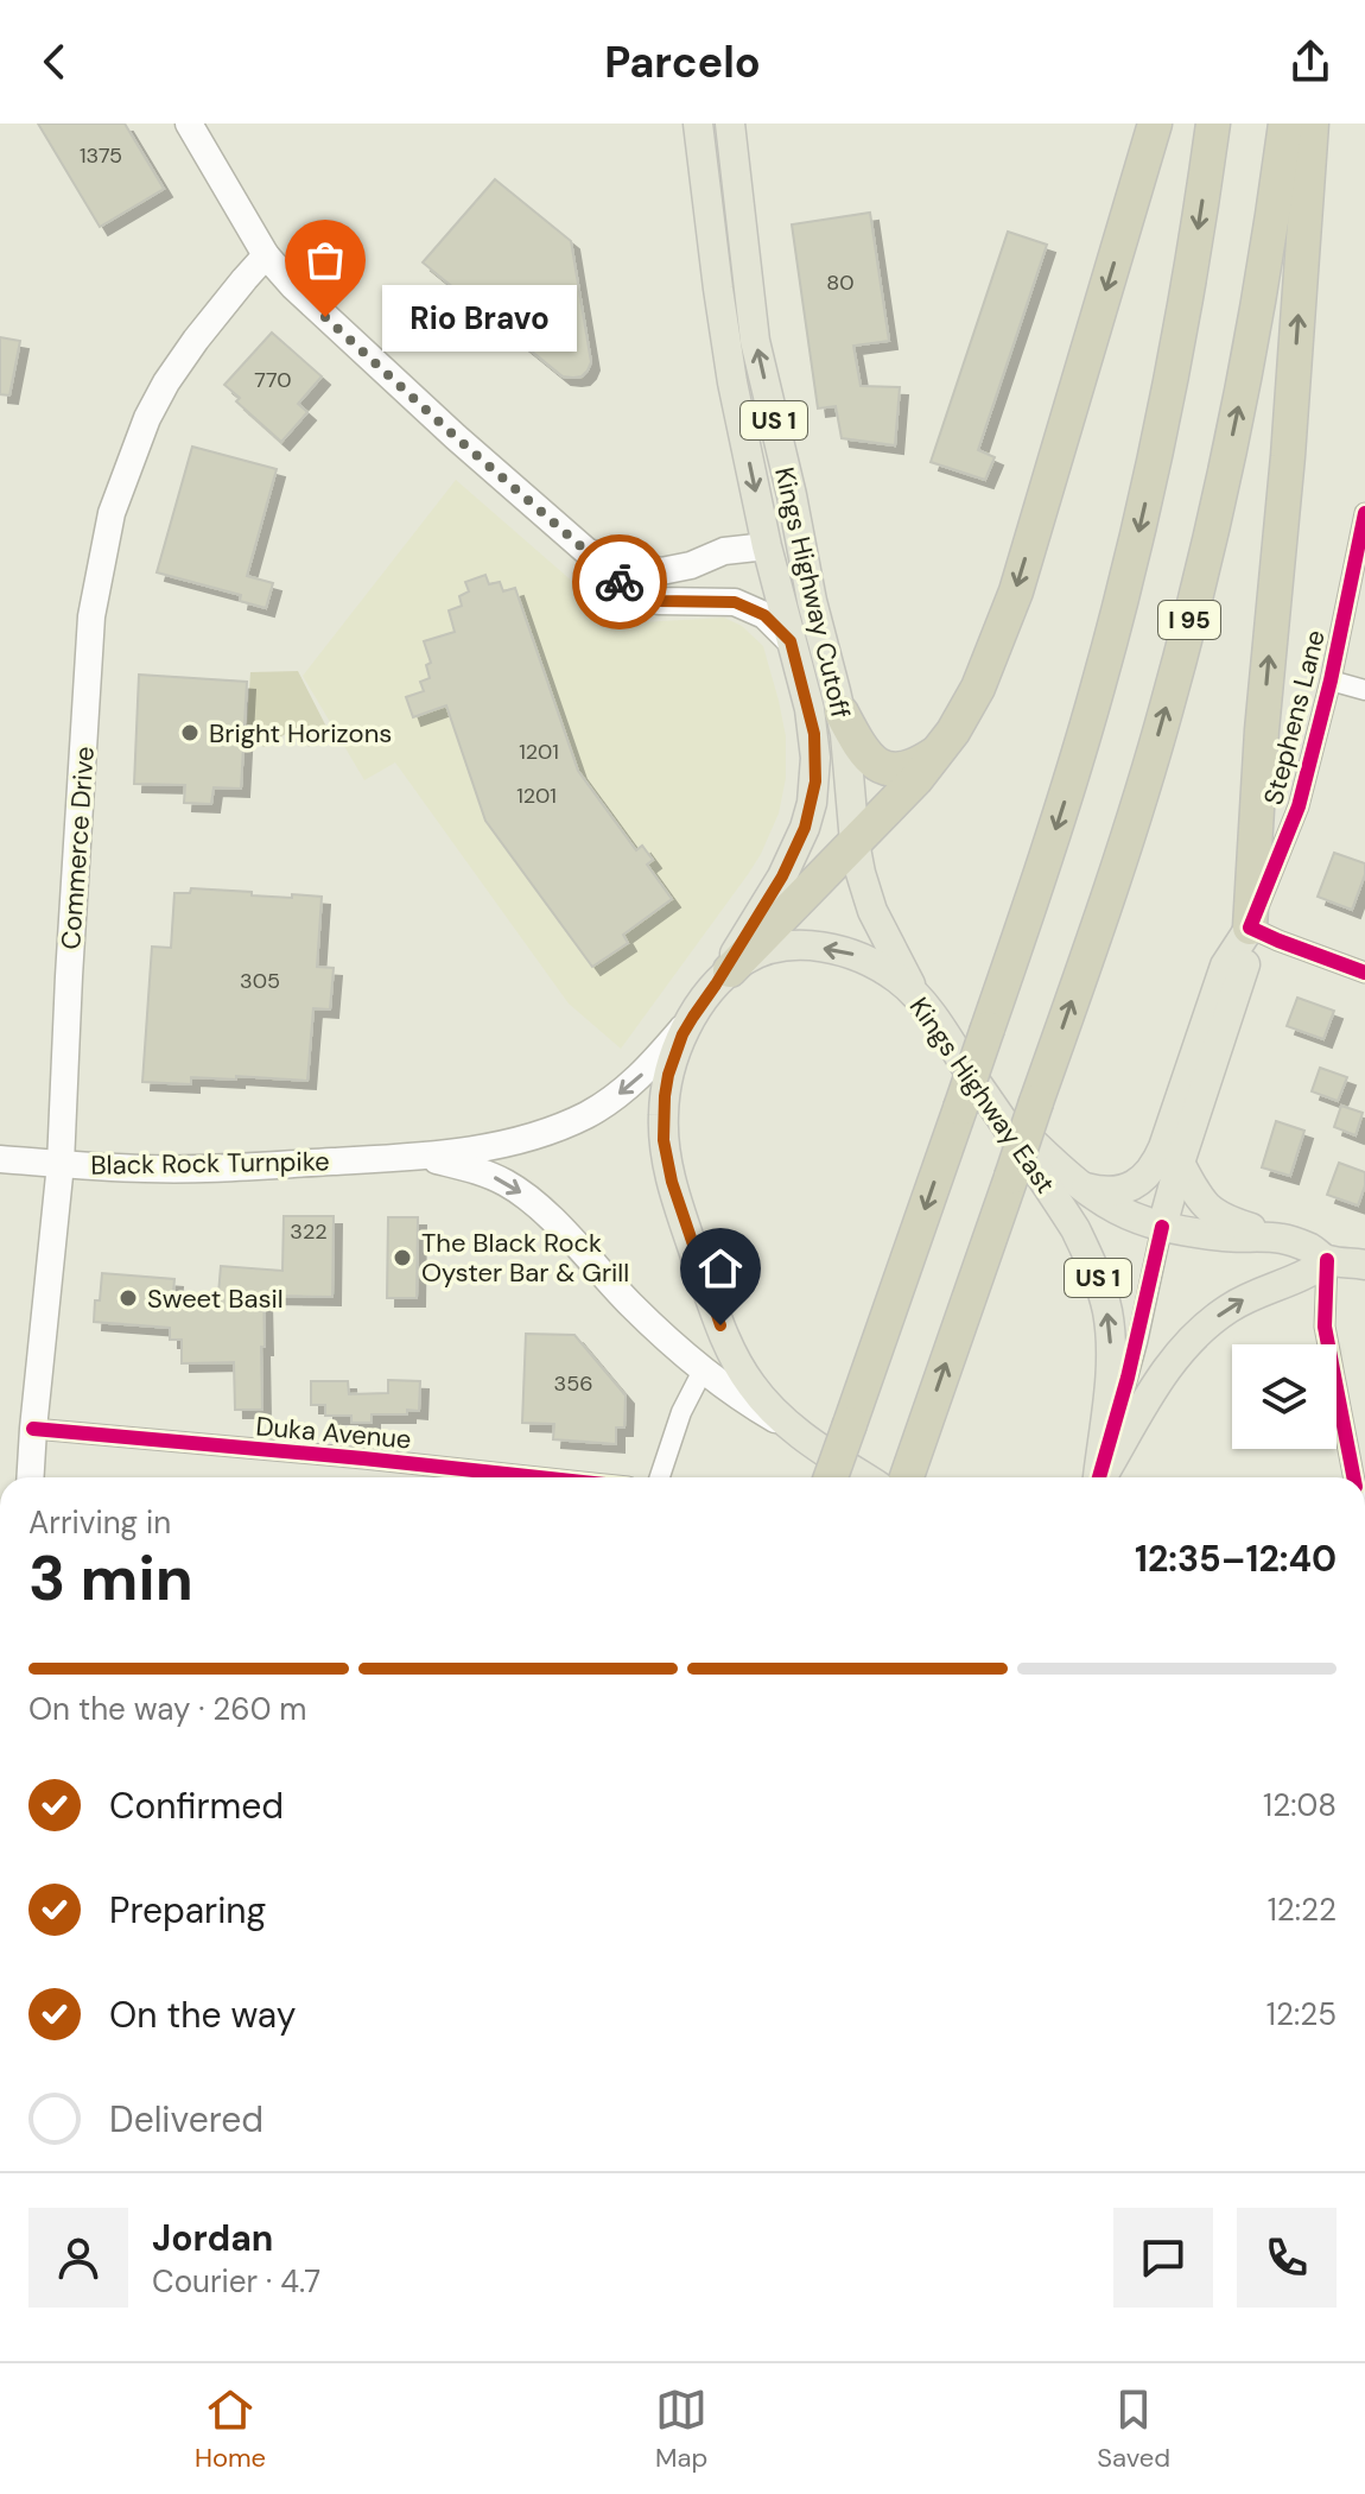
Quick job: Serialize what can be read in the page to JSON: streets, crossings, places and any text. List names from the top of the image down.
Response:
{
  "streets": {
    "highway": ["I 95"],
    "main road": [
      "US 1",
      "Kings Highway Cutoff",
      "Stephens Lane",
      "Commerce Drive",
      "Kings Highway East",
      "Black Rock Turnpike"
    ],
    "street": ["Duka Avenue"]
  },
  "crossings": [
    ["US 1", "Kings Highway Cutoff"],
    ["US 1", "Kings Highway East"],
    ["US 1", "Black Rock Turnpike"],
    ["Kings Highway Cutoff", "Kings Highway East"],
    ["I 95", "Kings Highway East"],
    ["Commerce Drive", "Black Rock Turnpike"],
    ["Commerce Drive", "Duka Avenue"]
  ],
  "places": [
    "Rio Bravo",
    "Bright Horizons",
    "The Black Rock Oyster Bar & Grill",
    "Sweet Basil"
  ],
  "house_numbers": [
    "1375",
    "80",
    "770",
    "1201",
    "1201",
    "305",
    "322",
    "356"
  ],
  "page": {
    "header": "Parcelo",
    "bubble": "Rio Bravo",
    "heading": ["3 min", "Arriving in", "12:35–12:40"],
    "panel": ["Jordan", "Courier · 4.7"],
    "bar": "On the way · 260 m",
    "list": [
      ["Confirmed", "12:08"],
      ["Preparing", "12:22"],
      ["On the way", "12:25"],
      "Delivered"
    ],
    "tabs": ["Home", "Map", "Saved"]
  }
}
